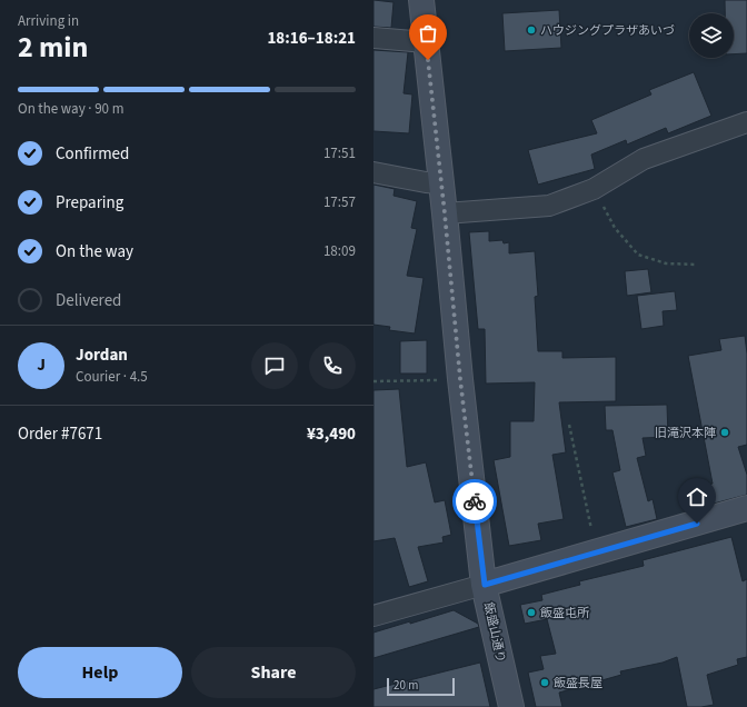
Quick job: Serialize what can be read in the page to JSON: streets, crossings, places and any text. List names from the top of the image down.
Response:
{
  "streets": {
    "street": ["飯盛山通り"]
  },
  "places": [
    "ハウジングプラザあいづ",
    "旧滝沢本陣",
    "飯盛屯所",
    "飯盛長屋"
  ],
  "scale_bar": "20 m",
  "page": {
    "heading": ["2 min", "Arriving in", "18:16–18:21"],
    "panel": [
      "Jordan",
      "Courier · 4.5",
      "Order #7671",
      "¥3,490"
    ],
    "bar": "On the way · 90 m",
    "list": [
      ["Confirmed", "17:51"],
      ["Preparing", "17:57"],
      ["On the way", "18:09"],
      "Delivered"
    ],
    "round": "J",
    "buttons": ["Help", "Share"],
    "scale": "20 m"
  }
}
